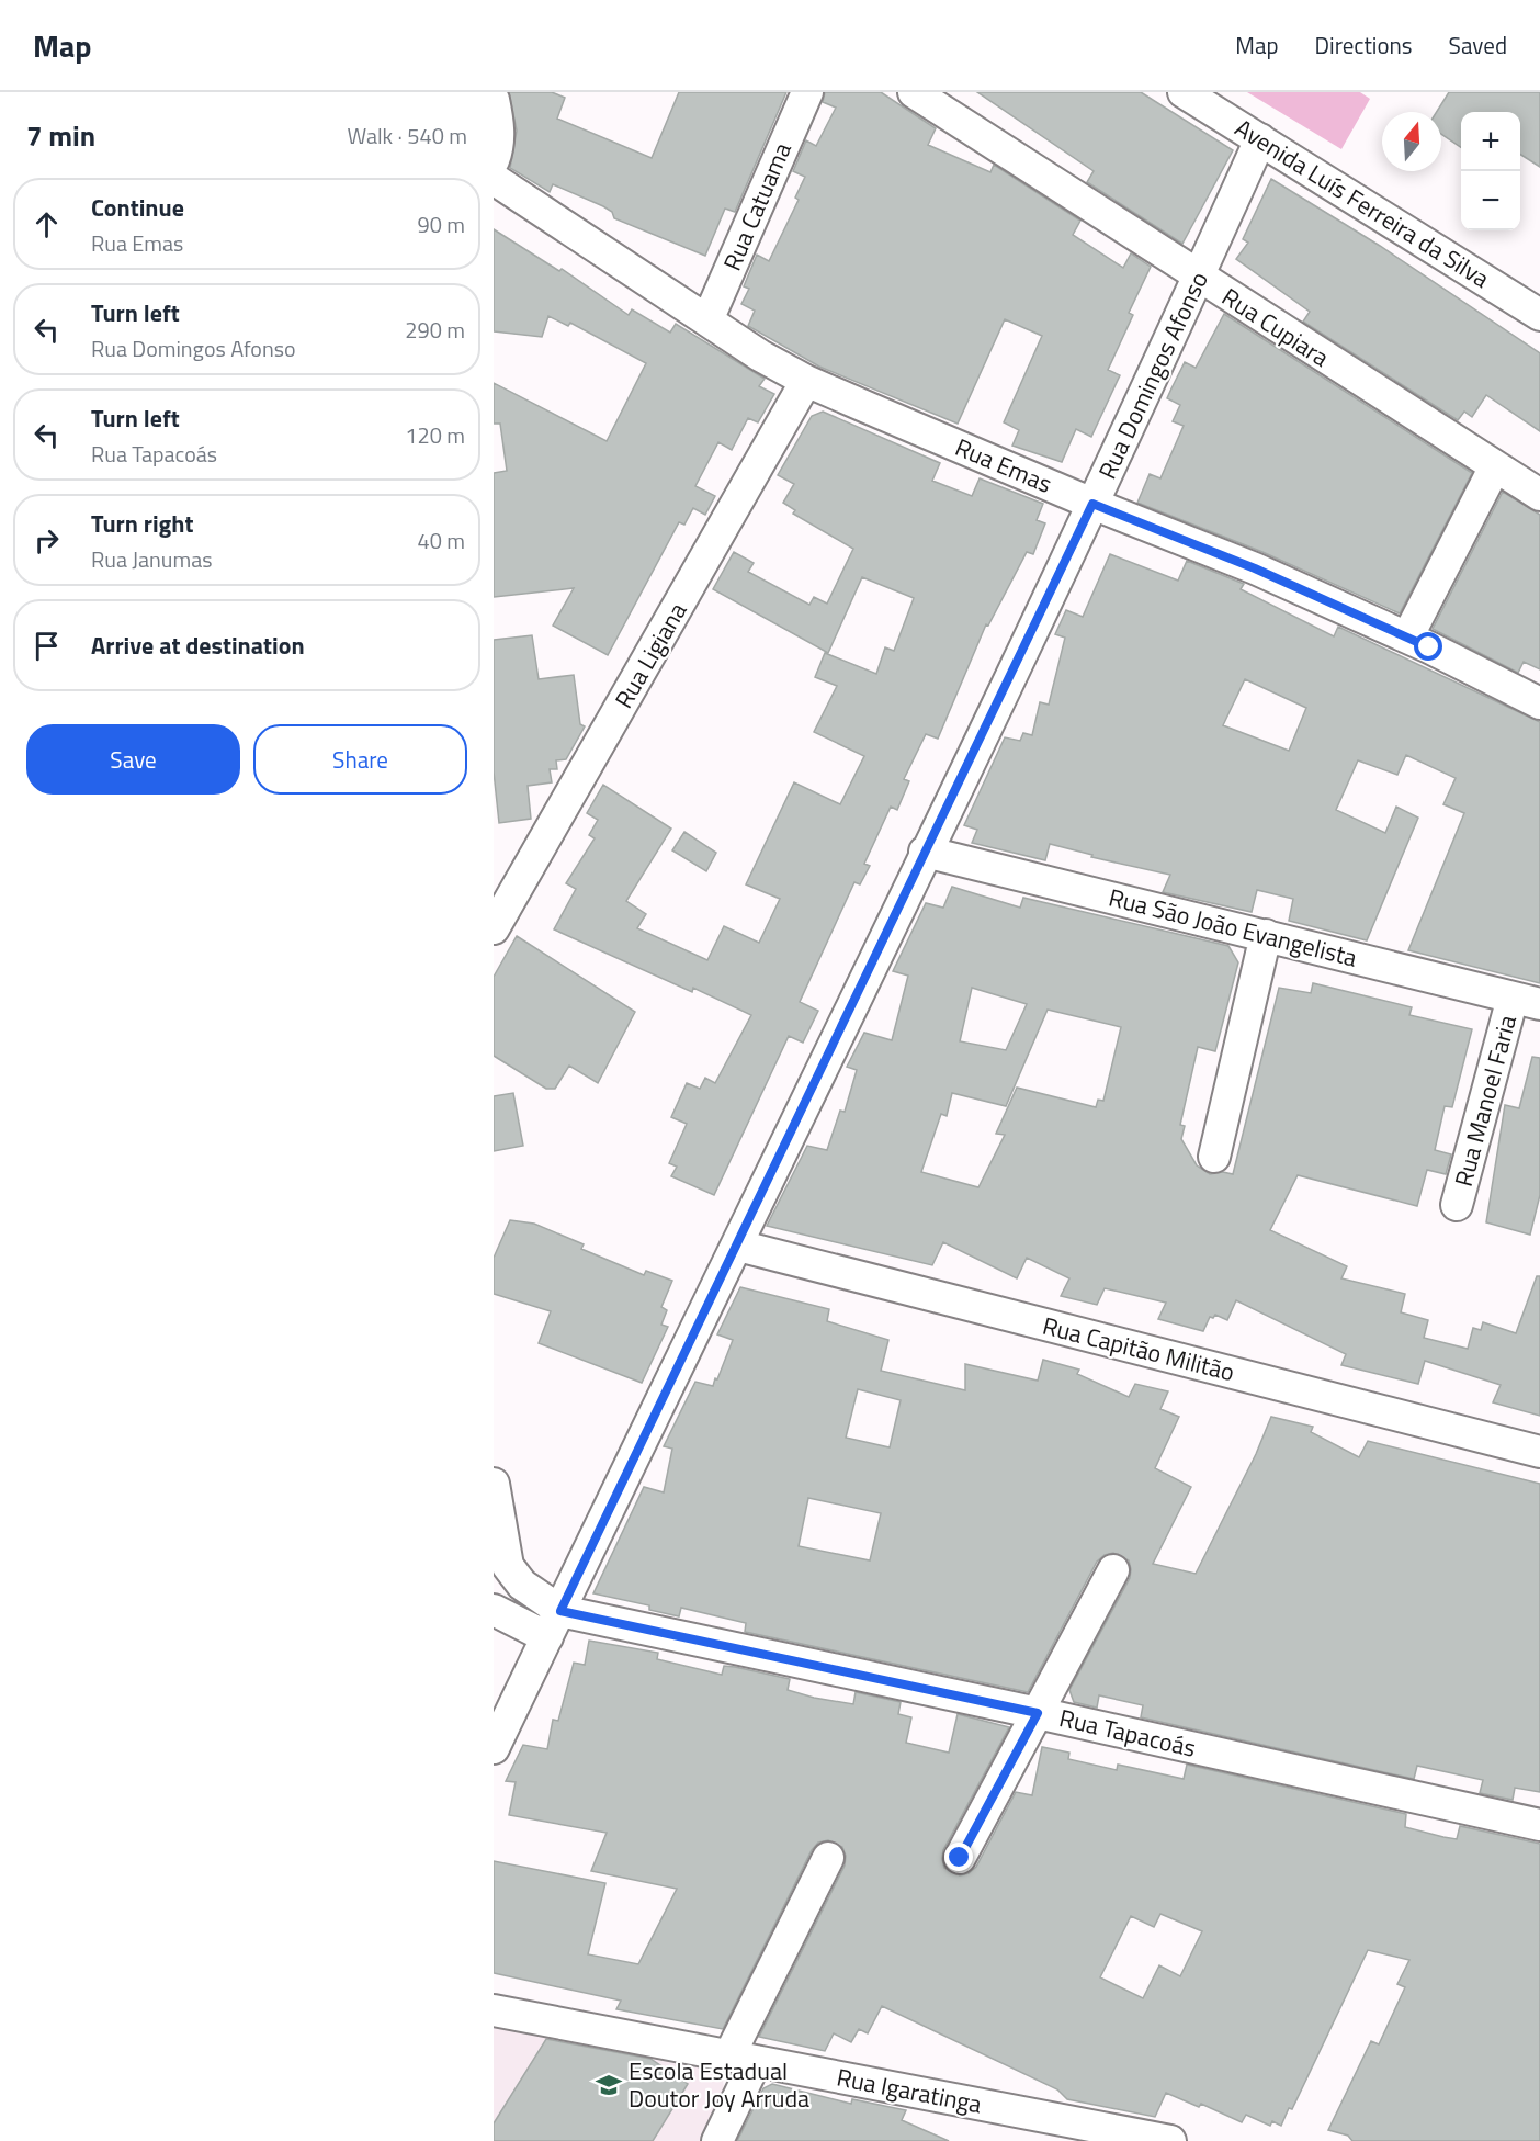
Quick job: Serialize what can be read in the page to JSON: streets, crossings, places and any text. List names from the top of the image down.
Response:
{
  "streets": {
    "street": [
      "Avenida Luís Ferreira da Silva",
      "Rua Catuama",
      "Rua Cupiara",
      "Rua Domingos Afonso",
      "Rua Emas",
      "Rua Ligiana",
      "Rua São João Evangelista",
      "Rua Manoel Faria",
      "Rua Capitão Militão",
      "Rua Tapacoás",
      "Rua Igaratinga"
    ]
  },
  "crossings": [
    ["Avenida Luís Ferreira da Silva", "Rua Domingos Afonso"],
    ["Rua Catuama", "Rua Emas"],
    ["Rua Cupiara", "Rua Domingos Afonso"],
    ["Rua Domingos Afonso", "Rua Emas"],
    ["Rua Domingos Afonso", "Rua São João Evangelista"],
    ["Rua Domingos Afonso", "Rua Capitão Militão"],
    ["Rua Domingos Afonso", "Rua Tapacoás"],
    ["Rua Emas", "Rua Ligiana"],
    ["Rua São João Evangelista", "Rua Manoel Faria"]
  ],
  "places": {
    "school or university": ["Escola Estadual Doutor Joy Arruda"]
  },
  "north": "top",
  "page": {
    "header": "Map",
    "nav": ["Map", "Directions", "Saved"],
    "heading": ["7 min", "Walk · 540 m"],
    "map_buttons": ["+", "−"],
    "list": [
      ["Continue", "Rua Emas", "90 m"],
      ["Turn left", "Rua Domingos Afonso", "290 m"],
      ["Turn left", "Rua Tapacoás", "120 m"],
      ["Turn right", "Rua Janumas", "40 m"],
      "Arrive at destination"
    ],
    "buttons": ["Save", "Share"]
  }
}
